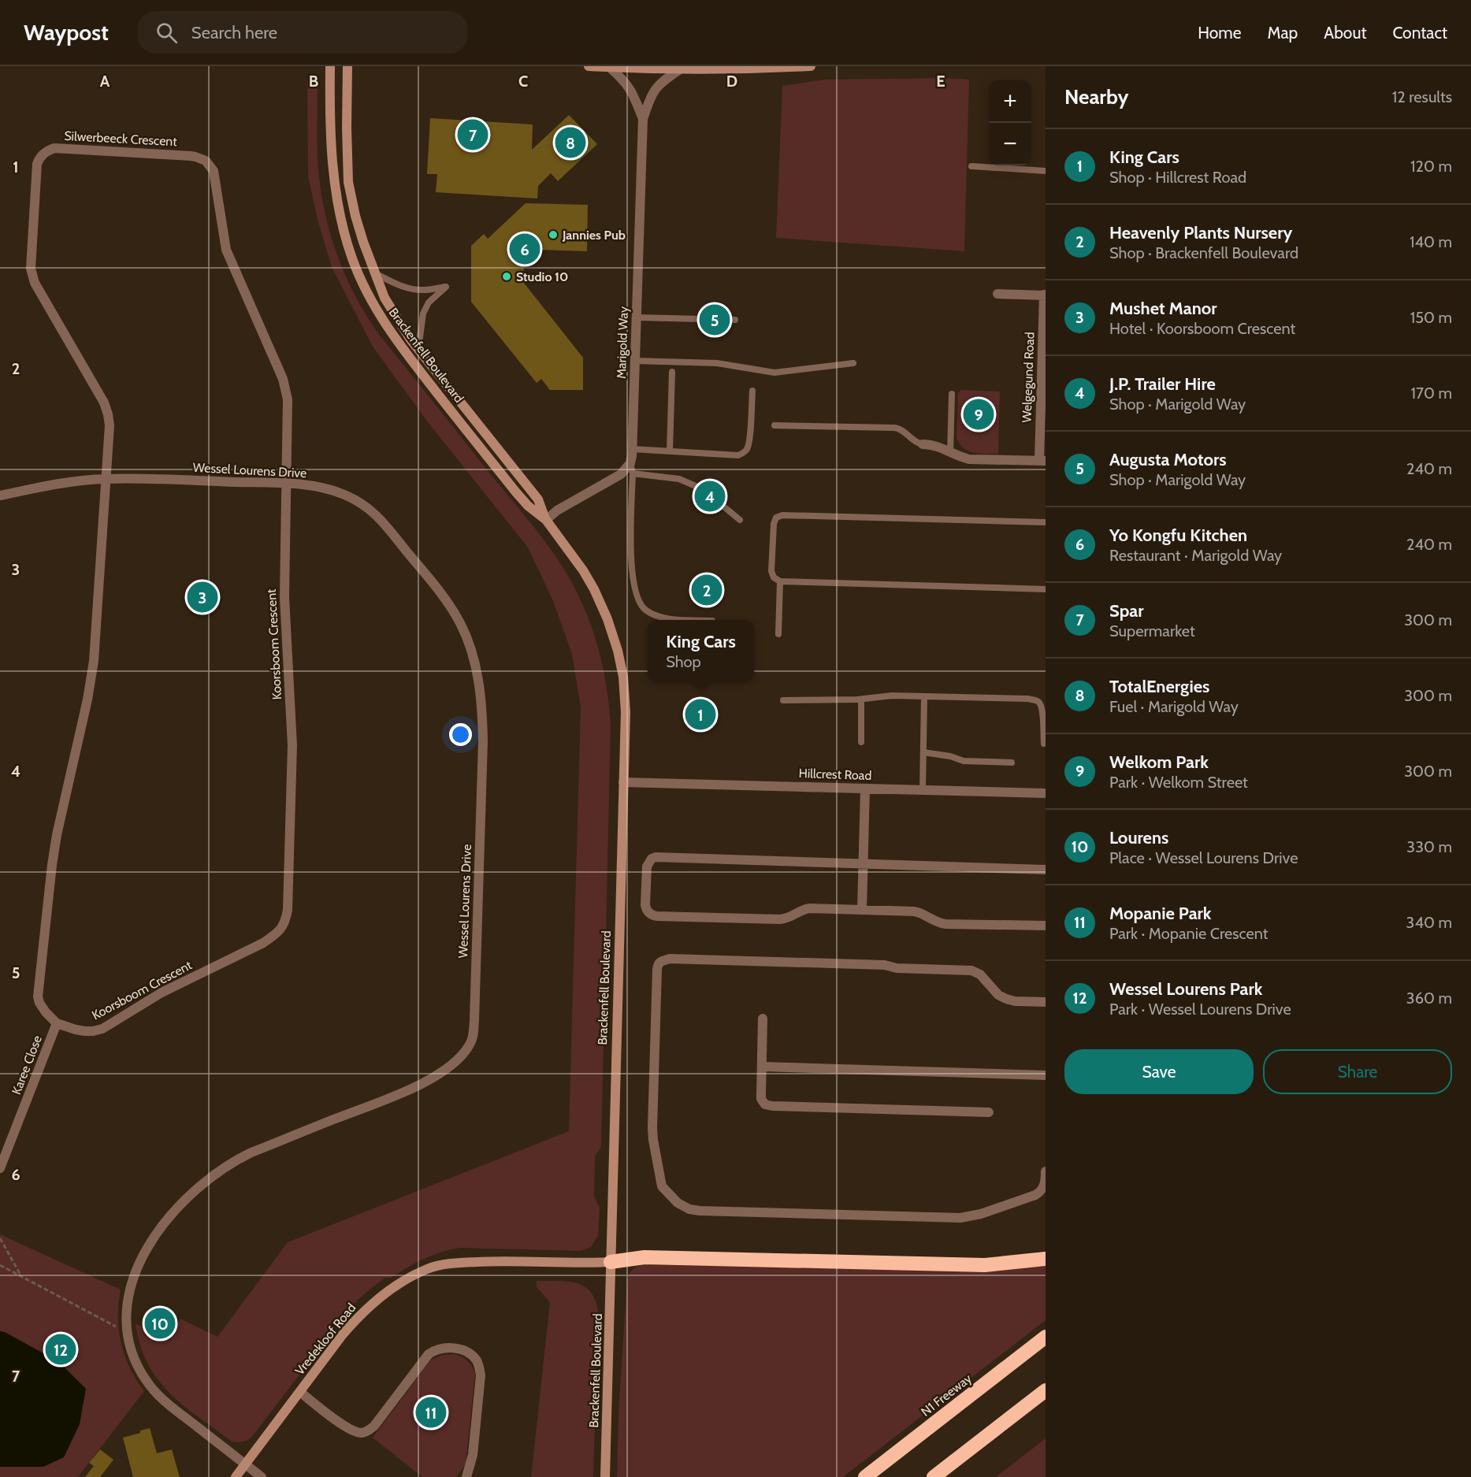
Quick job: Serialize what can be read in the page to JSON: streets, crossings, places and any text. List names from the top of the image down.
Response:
{
  "streets": {
    "highway": ["N1 Freeway"],
    "street": [
      "Silwerbeeck Crescent",
      "Marigold Way",
      "Brackenfell Boulevard",
      "Welgegund Road",
      "Wessel Lourens Drive",
      "Koorsboom Crescent",
      "Hillcrest Road",
      "Karee Close",
      "Vredekloof Road"
    ]
  },
  "crossings": [
    ["Silwerbeeck Crescent", "Wessel Lourens Drive"],
    ["Silwerbeeck Crescent", "Koorsboom Crescent"],
    ["Brackenfell Boulevard", "Hillcrest Road"],
    ["Brackenfell Boulevard", "Vredekloof Road"],
    ["Wessel Lourens Drive", "Koorsboom Crescent"],
    ["Wessel Lourens Drive", "Vredekloof Road"],
    ["Koorsboom Crescent", "Karee Close"]
  ],
  "places": ["Jannies Pub", "Studio 10"],
  "page": {
    "header": "Waypost",
    "search": "Search here",
    "nav": [
      "Home",
      "Map",
      "About",
      "Contact"
    ],
    "heading": ["Nearby", "12 results"],
    "map_buttons": ["+", "−"],
    "pins": [
      "7",
      "8",
      "6",
      "5",
      "9",
      "4",
      "2",
      "3",
      "1",
      "10",
      "12",
      "11"
    ],
    "list": [
      {
        "mark": "1",
        "name": "King Cars",
        "note": "Shop · Hillcrest Road",
        "value": "120 m"
      },
      {
        "mark": "2",
        "name": "Heavenly Plants Nursery",
        "note": "Shop · Brackenfell Boulevard",
        "value": "140 m"
      },
      {
        "mark": "3",
        "name": "Mushet Manor",
        "note": "Hotel · Koorsboom Crescent",
        "value": "150 m"
      },
      {
        "mark": "4",
        "name": "J.P. Trailer Hire",
        "note": "Shop · Marigold Way",
        "value": "170 m"
      },
      {
        "mark": "5",
        "name": "Augusta Motors",
        "note": "Shop · Marigold Way",
        "value": "240 m"
      },
      {
        "mark": "6",
        "name": "Yo Kongfu Kitchen",
        "note": "Restaurant · Marigold Way",
        "value": "240 m"
      },
      {
        "mark": "7",
        "name": "Spar",
        "note": "Supermarket",
        "value": "300 m"
      },
      {
        "mark": "8",
        "name": "TotalEnergies",
        "note": "Fuel · Marigold Way",
        "value": "300 m"
      },
      {
        "mark": "9",
        "name": "Welkom Park",
        "note": "Park · Welkom Street",
        "value": "300 m"
      },
      {
        "mark": "10",
        "name": "Lourens",
        "note": "Place · Wessel Lourens Drive",
        "value": "330 m"
      },
      {
        "mark": "11",
        "name": "Mopanie Park",
        "note": "Park · Mopanie Crescent",
        "value": "340 m"
      },
      {
        "mark": "12",
        "name": "Wessel Lourens Park",
        "note": "Park · Wessel Lourens Drive",
        "value": "360 m"
      }
    ],
    "popup": ["King Cars", "Shop"],
    "buttons": ["Save", "Share"]
  },
  "grid": {
    "columns": [
      "A",
      "B",
      "C",
      "D",
      "E"
    ],
    "rows": [
      "1",
      "2",
      "3",
      "4",
      "5",
      "6",
      "7"
    ]
  }
}
